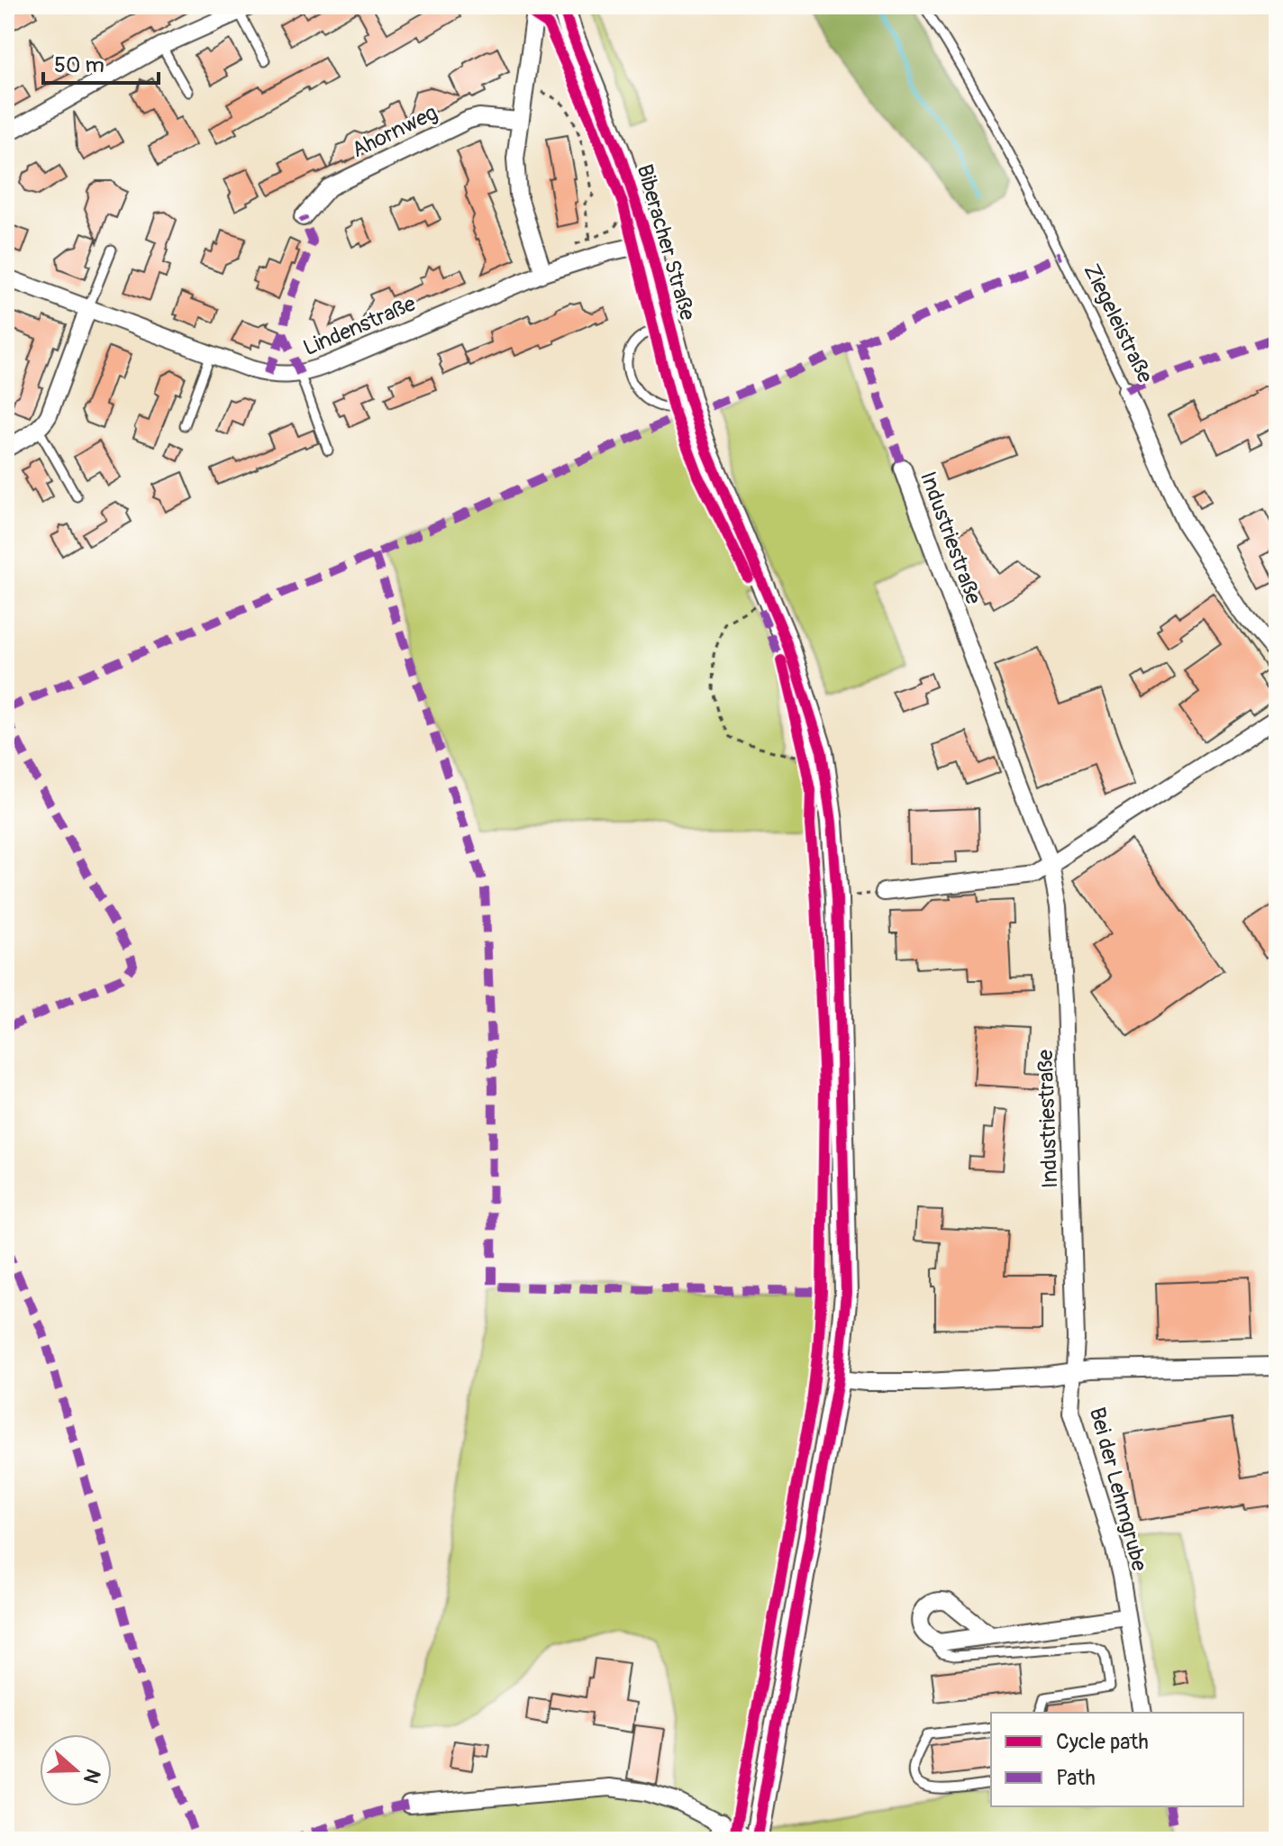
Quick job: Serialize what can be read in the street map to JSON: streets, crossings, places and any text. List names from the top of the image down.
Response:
{
  "streets": {
    "street": [
      "Ahornweg",
      "Biberacher Straße",
      "Ziegeleistraße",
      "Lindenstraße",
      "Industriestraße",
      "Bei der Lehmgrube"
    ]
  },
  "crossings": [
    ["Biberacher Straße", "Lindenstraße"],
    ["Industriestraße", "Bei der Lehmgrube"]
  ],
  "legend": ["Cycle path", "Path"],
  "scale_bar": "50 m",
  "north": "right"
}
